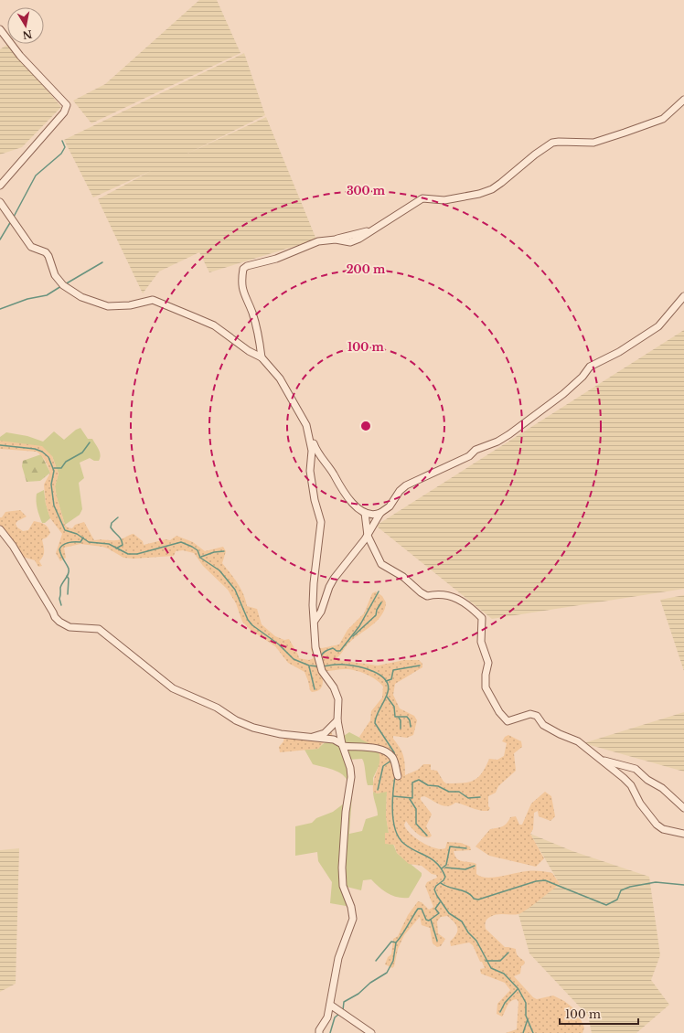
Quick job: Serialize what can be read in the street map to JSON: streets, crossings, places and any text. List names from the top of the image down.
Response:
{
  "scale_bar": "100 m",
  "north": "bottom",
  "rings": ["300 m", "200 m", "100 m"]
}
